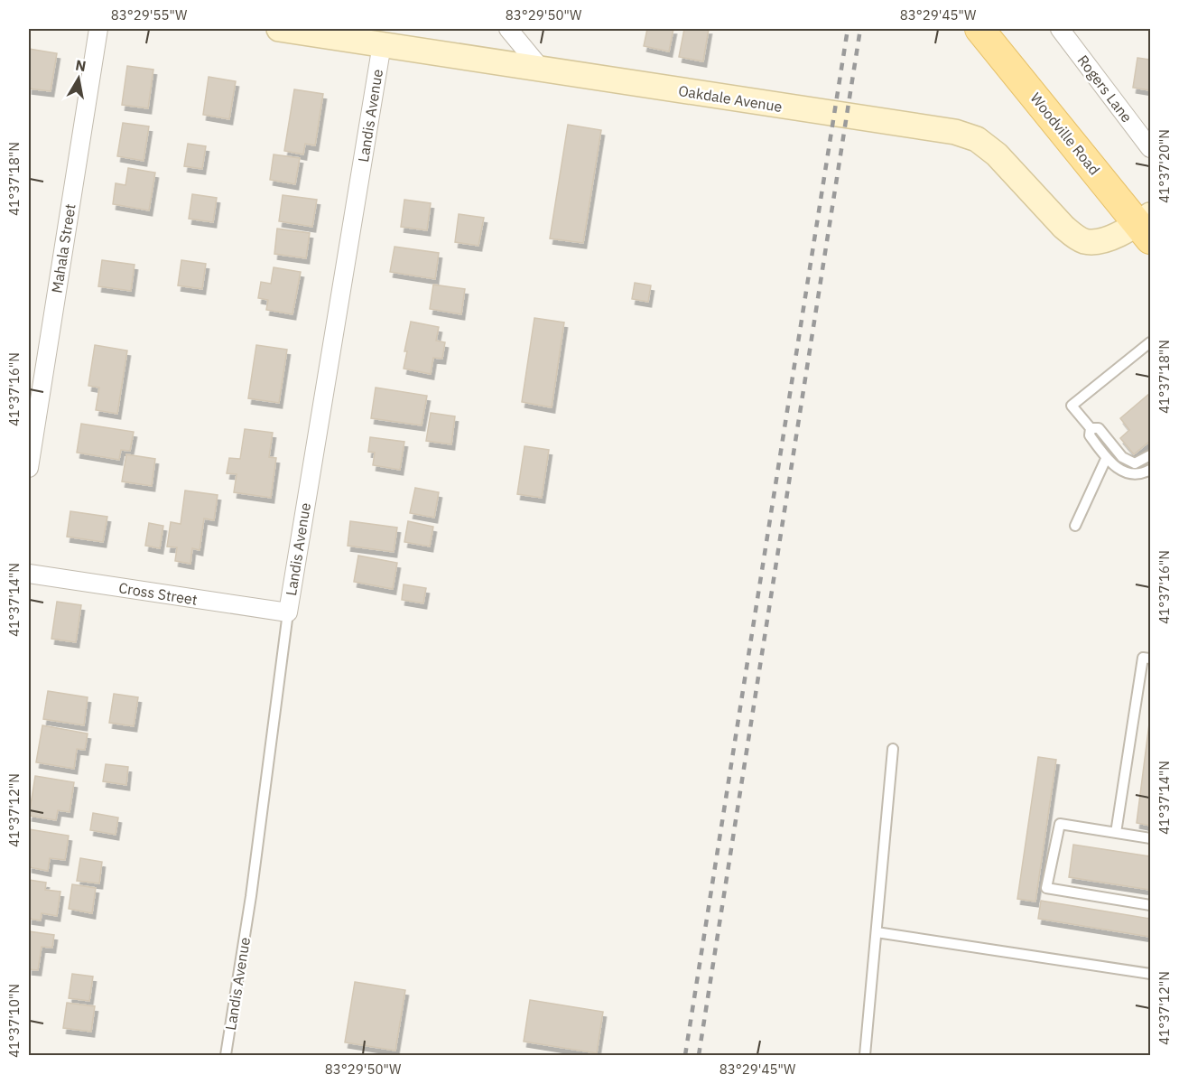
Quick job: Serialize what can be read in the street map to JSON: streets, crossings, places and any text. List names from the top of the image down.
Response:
{
  "streets": {
    "main road": ["Woodville Road"],
    "street": [
      "Rogers Lane",
      "Oakdale Avenue",
      "Landis Avenue",
      "Mahala Street",
      "Cross Street"
    ]
  },
  "crossings": [
    ["Oakdale Avenue", "Landis Avenue"],
    ["Oakdale Avenue", "Woodville Road"],
    ["Landis Avenue", "Cross Street"]
  ],
  "north": "top",
  "coordinates": [
    "83°29'55\"W",
    "83°29'50\"W",
    "83°29'45\"W",
    "41°37'20\"N",
    "41°37'18\"N",
    "41°37'16\"N",
    "41°37'14\"N",
    "41°37'12\"N",
    "41°37'10\"N"
  ]
}
